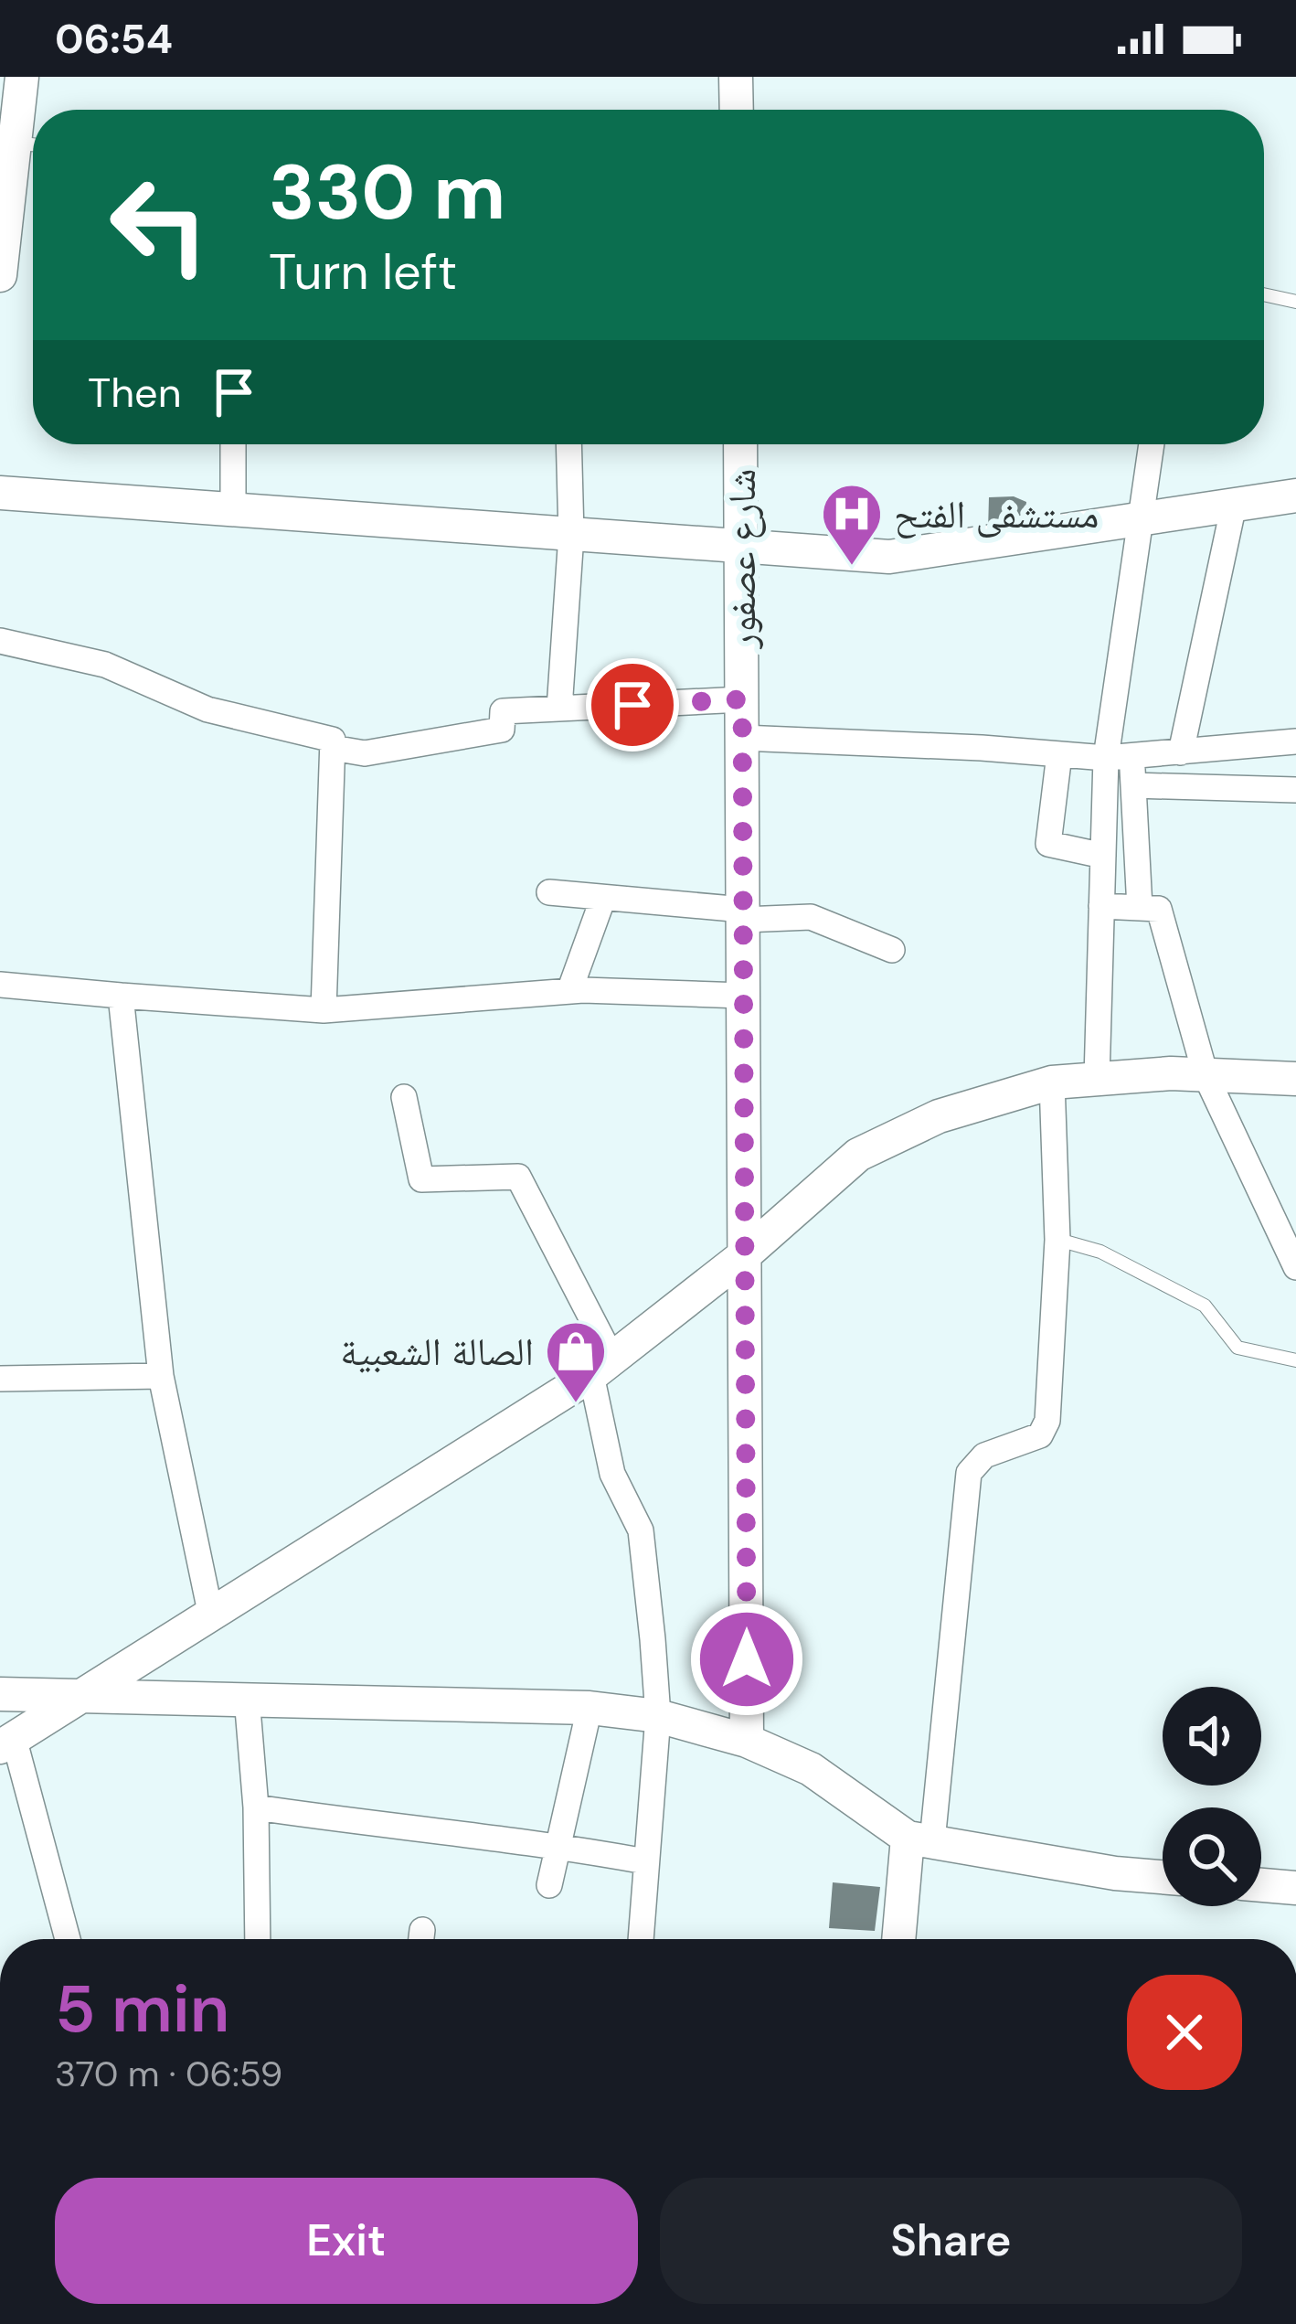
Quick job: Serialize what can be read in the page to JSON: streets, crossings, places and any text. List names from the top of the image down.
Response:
{
  "streets": {
    "main road": ["شارع عصفور"]
  },
  "places": {
    "hospital": ["مستشفى الفتح"],
    "shop": ["الصالة الشعبية"]
  },
  "page": {
    "status": "06:54",
    "turn": ["330 m", "Turn left"],
    "then": "Then",
    "heading": ["5 min", "370 m · 06:59"],
    "buttons": ["Exit", "Share"]
  }
}
